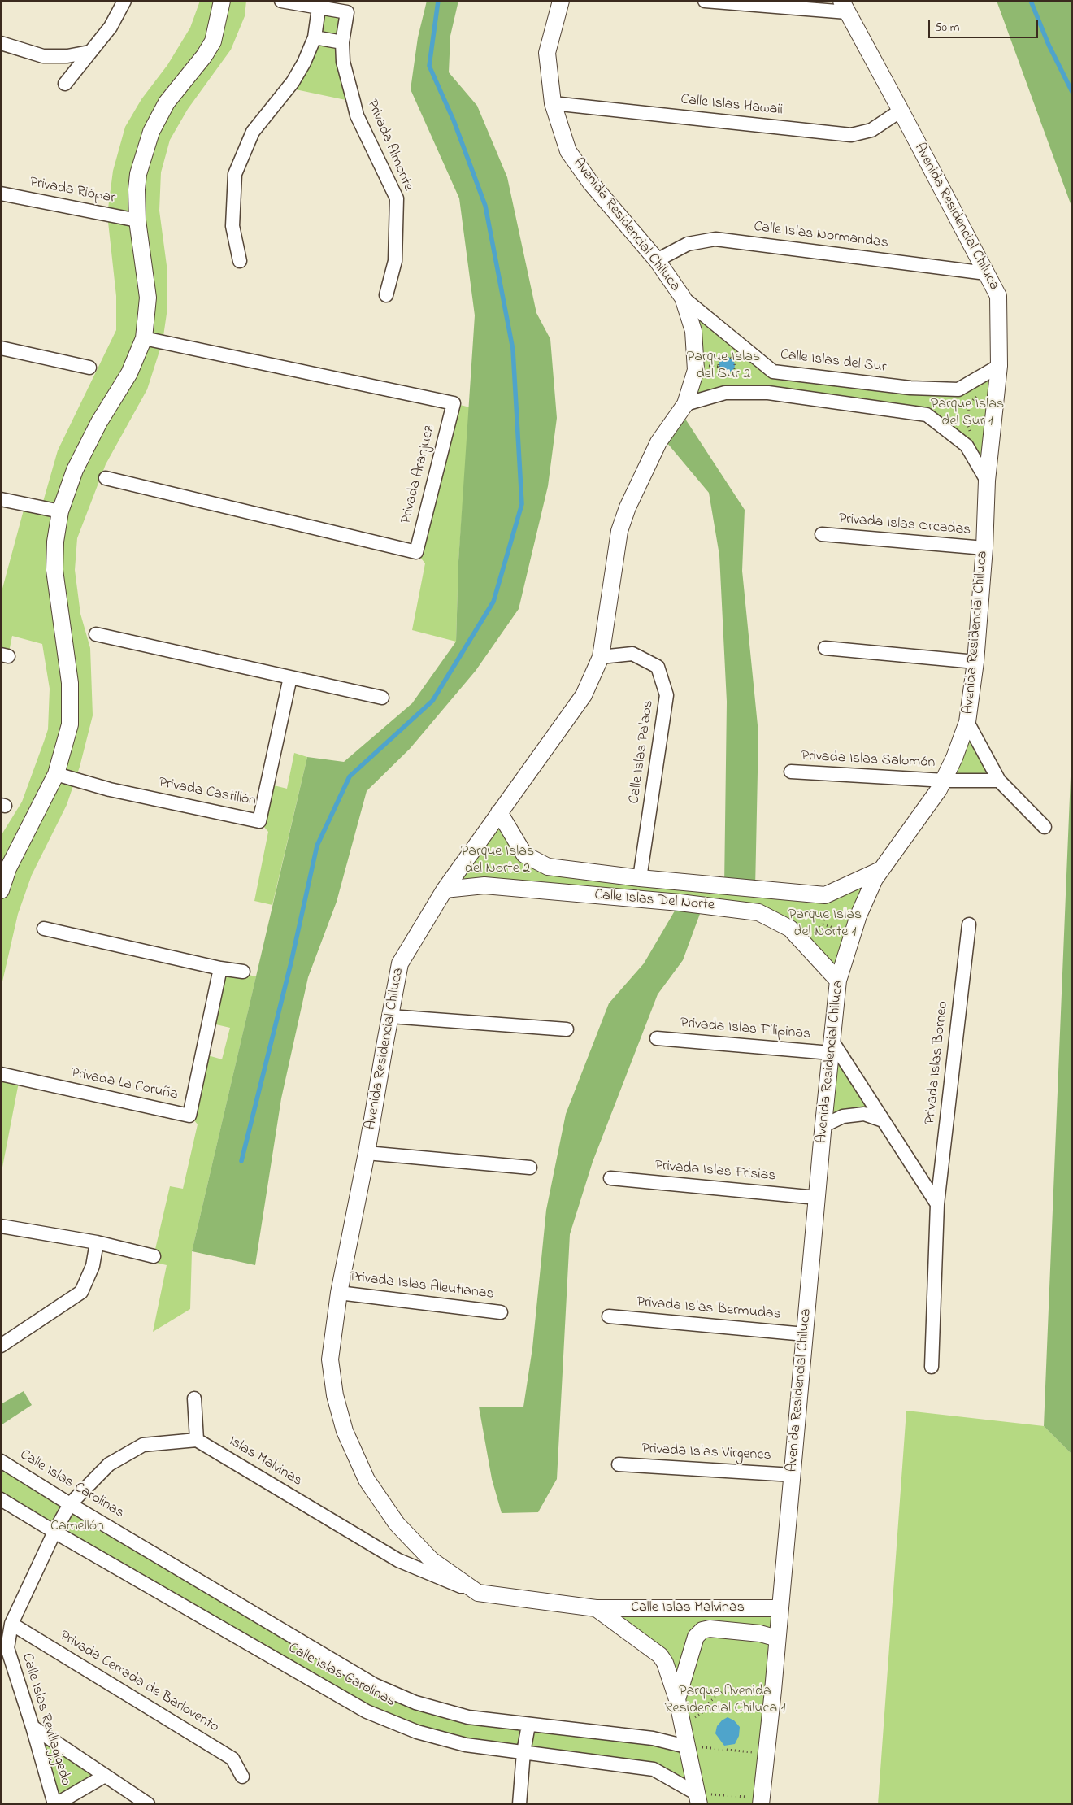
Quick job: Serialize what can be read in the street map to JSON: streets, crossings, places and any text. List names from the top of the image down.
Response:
{
  "streets": {
    "street": [
      "Calle Islas Hawaii",
      "Privada Almonte",
      "Privada Riópar",
      "Avenida Residencial Chiluca",
      "Calle Islas Normandas",
      "Calle Islas del Sur",
      "Privada Aranjuez",
      "Privada Islas Orcadas",
      "Calle Islas Palaos",
      "Privada Islas Salomón",
      "Privada Castillón",
      "Calle Islas Del Norte",
      "Privada Islas Filipinas",
      "Privada Islas Borneo",
      "Privada La Coruña",
      "Privada Islas Frisias",
      "Privada Islas Aleutianas",
      "Privada Islas Bermudas",
      "Privada Islas Virgenes",
      "Islas Malvinas",
      "Calle Islas Carolinas",
      "Calle Islas Malvinas",
      "Privada Cerrada de Barlovento",
      "Calle Islas Revillagigedo"
    ]
  },
  "crossings": [
    ["Calle Islas Hawaii", "Avenida Residencial Chiluca"],
    ["Avenida Residencial Chiluca", "Calle Islas Normandas"],
    ["Avenida Residencial Chiluca", "Calle Islas del Sur"],
    ["Avenida Residencial Chiluca", "Privada Islas Orcadas"],
    ["Avenida Residencial Chiluca", "Calle Islas Palaos"],
    ["Avenida Residencial Chiluca", "Privada Islas Salomón"],
    ["Avenida Residencial Chiluca", "Calle Islas Del Norte"],
    ["Avenida Residencial Chiluca", "Privada Islas Filipinas"],
    ["Avenida Residencial Chiluca", "Privada Islas Frisias"],
    ["Avenida Residencial Chiluca", "Privada Islas Aleutianas"],
    ["Avenida Residencial Chiluca", "Privada Islas Bermudas"],
    ["Avenida Residencial Chiluca", "Privada Islas Virgenes"],
    ["Avenida Residencial Chiluca", "Islas Malvinas"],
    ["Avenida Residencial Chiluca", "Calle Islas Carolinas"],
    ["Avenida Residencial Chiluca", "Calle Islas Malvinas"],
    ["Calle Islas Palaos", "Calle Islas Del Norte"],
    ["Calle Islas Carolinas", "Calle Islas Revillagigedo"],
    ["Privada Cerrada de Barlovento", "Calle Islas Revillagigedo"]
  ],
  "parks": [
    "Parque Islas del Sur 2",
    "Parque Islas del Sur 1",
    "Parque Islas del Norte 2",
    "Parque Islas del Norte 1",
    "Camellón",
    "Parque Avenida Residencial Chiluca 1"
  ],
  "scale_bar": "50 m"
}
